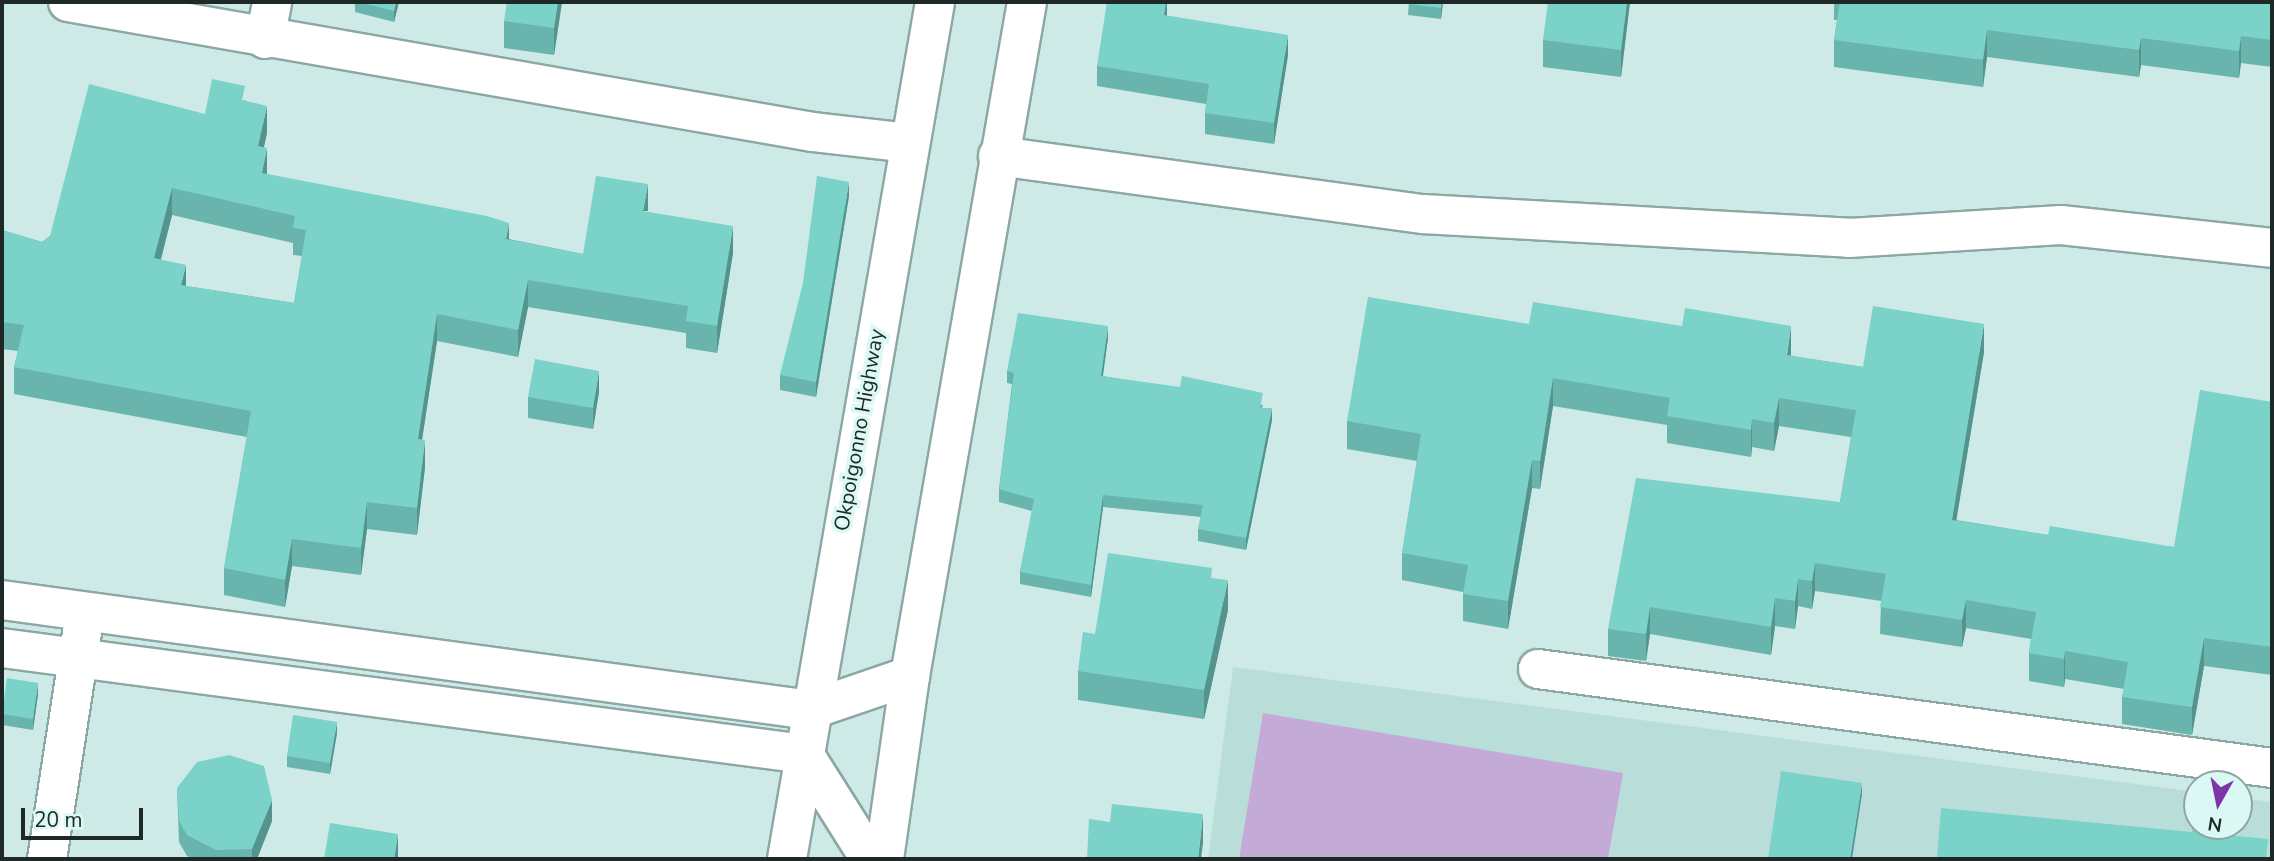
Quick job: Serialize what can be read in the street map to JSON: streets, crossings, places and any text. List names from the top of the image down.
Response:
{
  "streets": {
    "street": ["Okpoigonno Highway"]
  },
  "scale_bar": "20 m",
  "north": "bottom"
}
